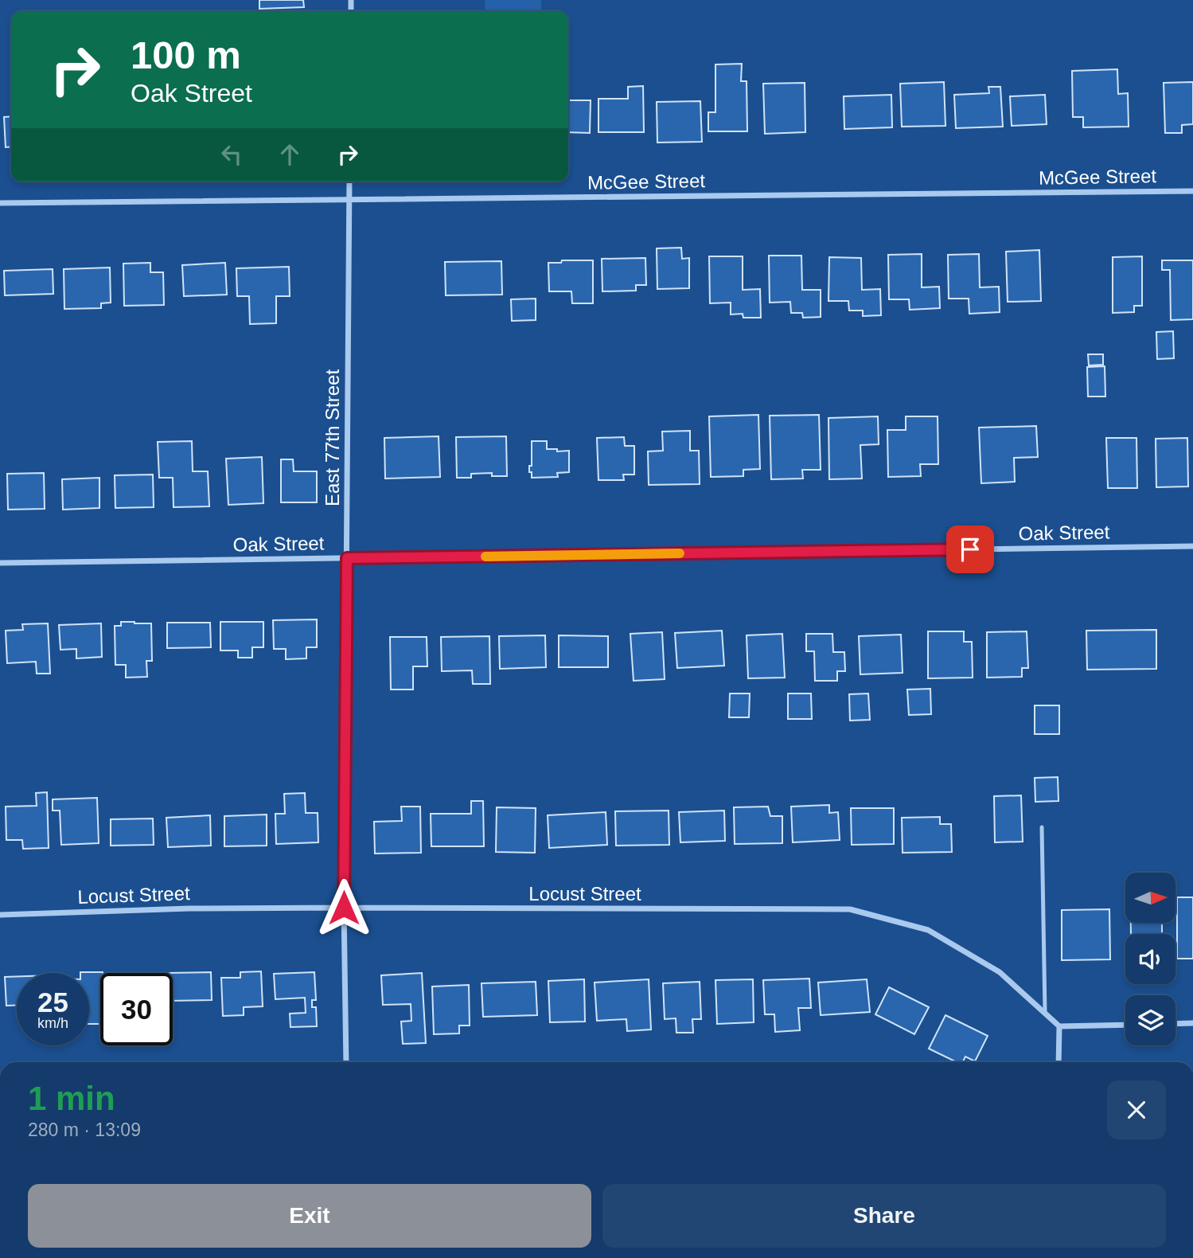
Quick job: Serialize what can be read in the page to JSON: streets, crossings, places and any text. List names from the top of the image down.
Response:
{
  "streets": {
    "street": [
      "McGee Street",
      "East 77th Street",
      "Oak Street",
      "Locust Street"
    ]
  },
  "crossings": [
    ["McGee Street", "East 77th Street"],
    ["East 77th Street", "Oak Street"],
    ["East 77th Street", "Locust Street"]
  ],
  "north": "right",
  "page": {
    "turn": ["100 m", "Oak Street"],
    "speed": "25 km/h",
    "limit": "30",
    "heading": ["1 min", "280 m · 13:09"],
    "buttons": ["Exit", "Share"]
  }
}
